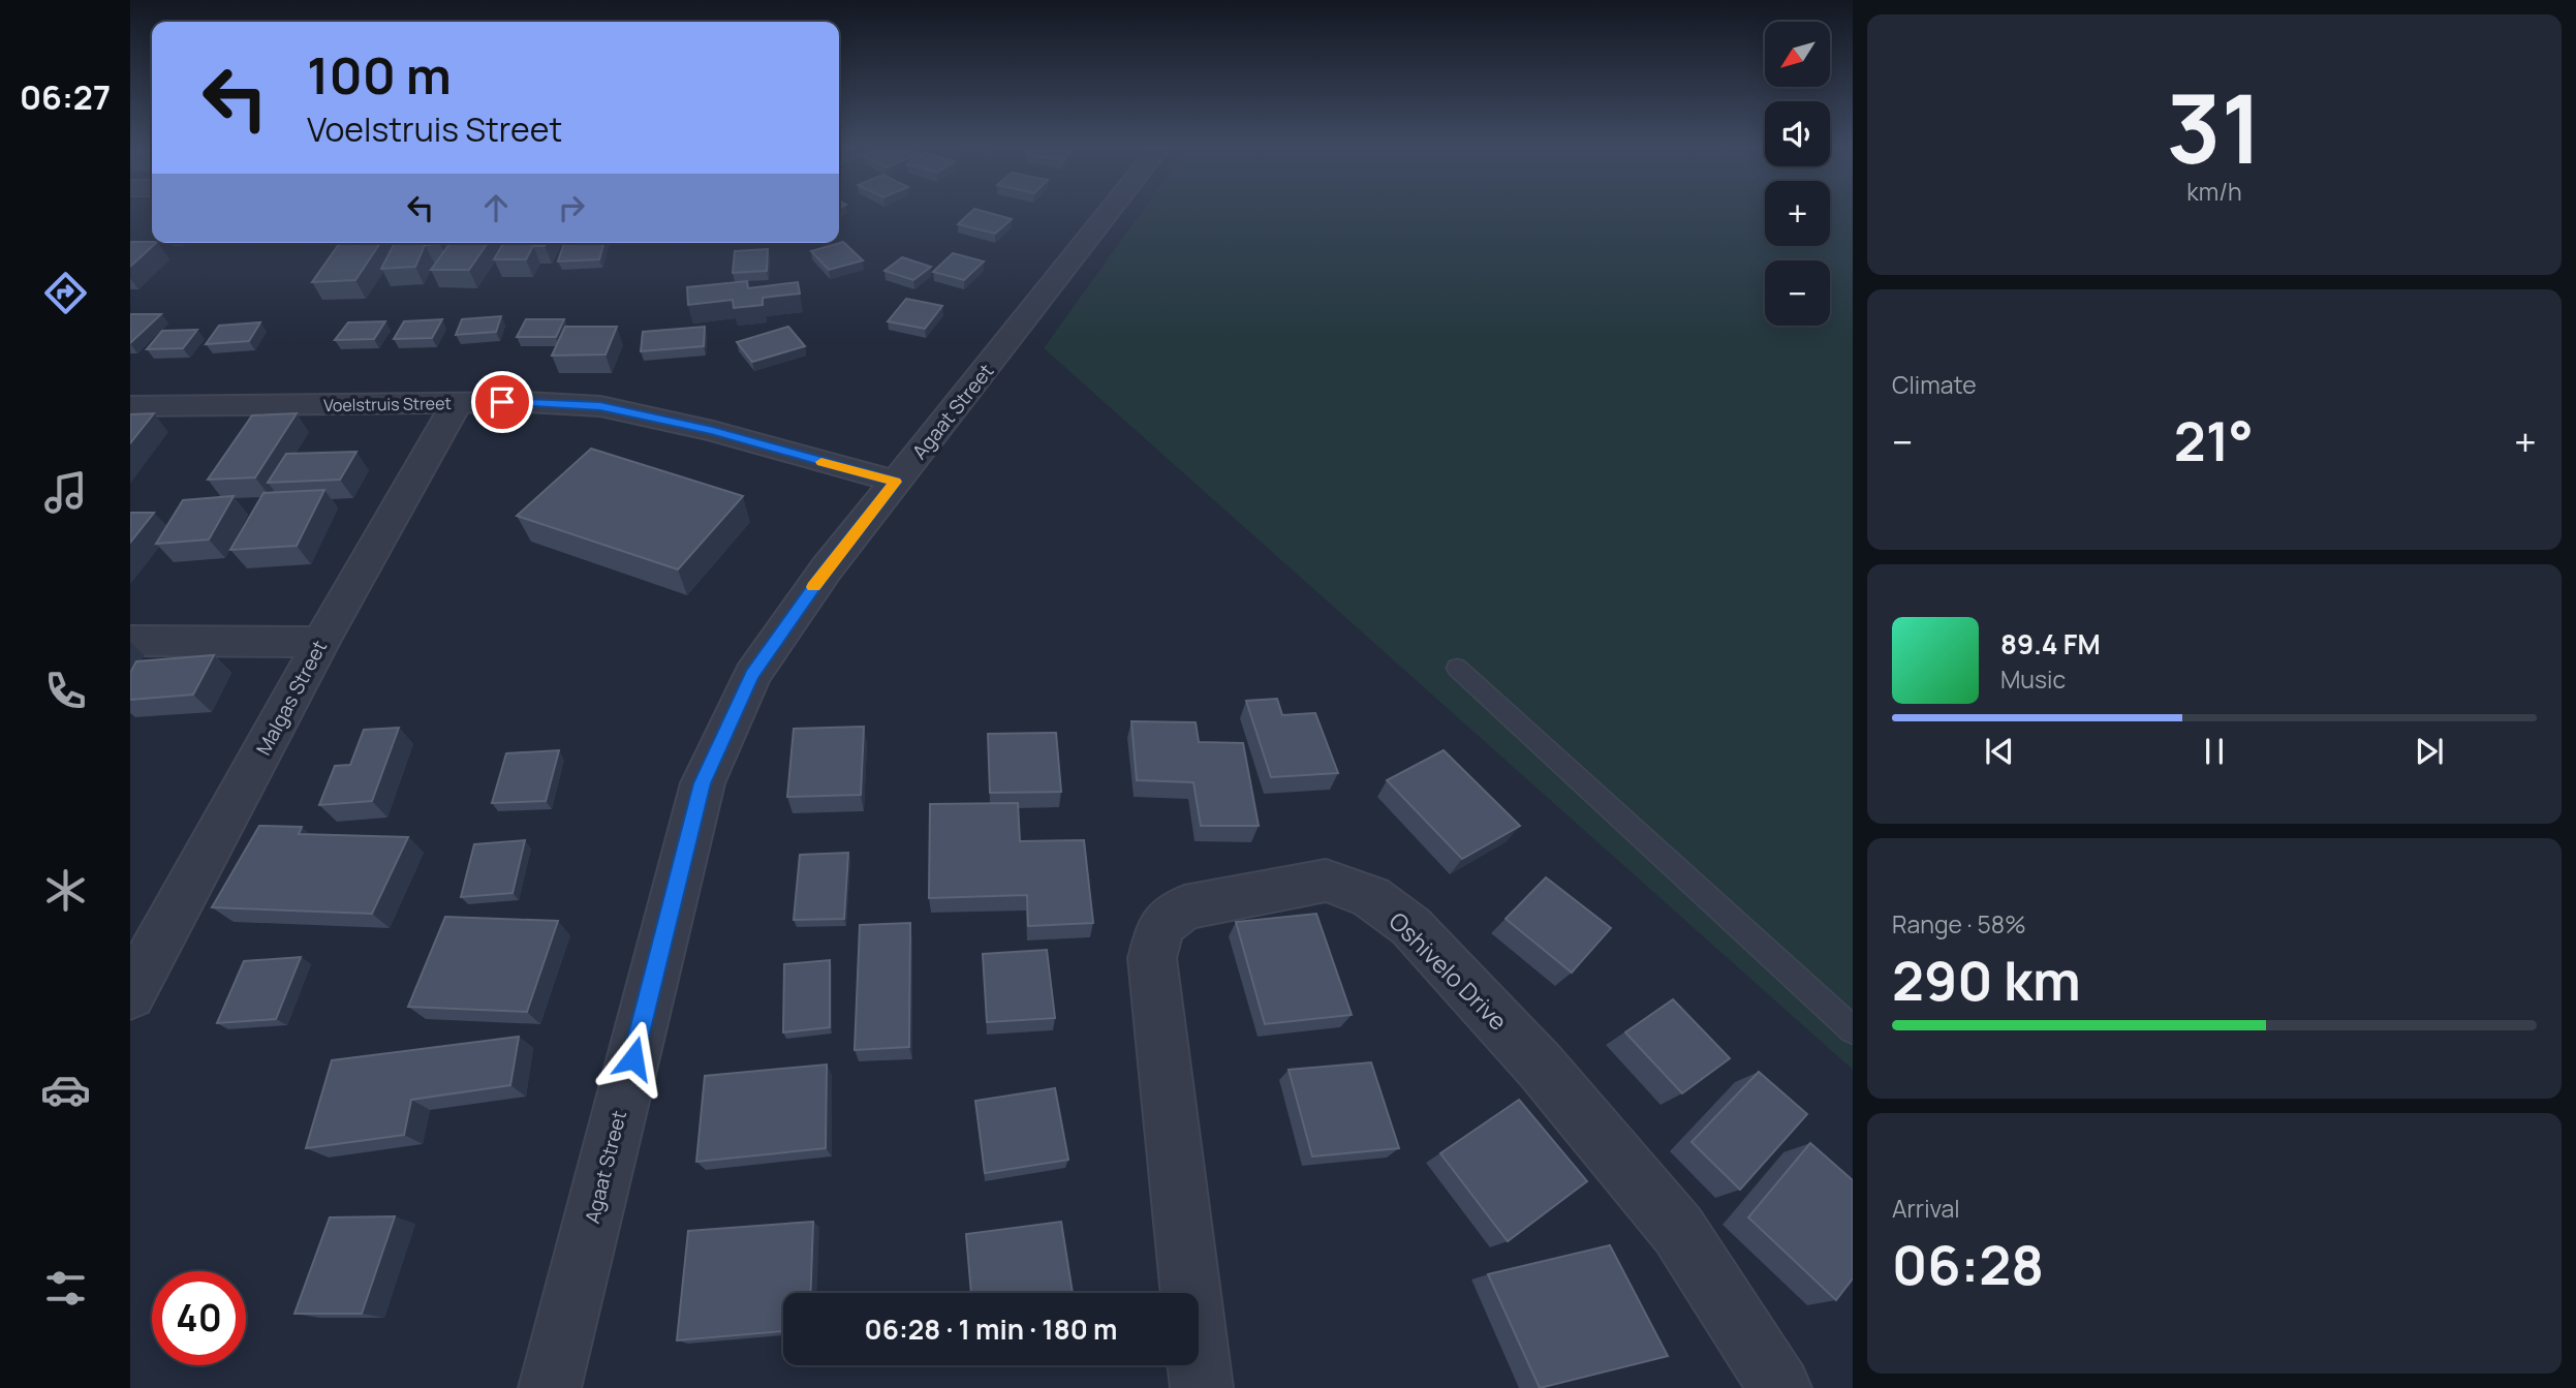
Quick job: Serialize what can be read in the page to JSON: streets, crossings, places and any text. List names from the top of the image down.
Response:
{
  "streets": {
    "street": [
      "Voelstruis Street",
      "Agaat Street",
      "Malgas Street",
      "Oshivelo Drive"
    ]
  },
  "crossings": [
    ["Voelstruis Street", "Agaat Street"],
    ["Voelstruis Street", "Malgas Street"]
  ],
  "north": "bottom left",
  "page": {
    "tabs": "06:27",
    "tile": [
      ["31", "km/h"],
      "Climate",
      ["Range · 58%", "290 km"],
      ["Arrival", "06:28"]
    ],
    "map_buttons": ["+", "−"],
    "turn": ["100 m", "Voelstruis Street"],
    "heat": ["−", "21°", "+"],
    "song": ["89.4 FM", "Music"],
    "limit": "40",
    "trip": "06:28 · 1 min · 180 m"
  }
}
